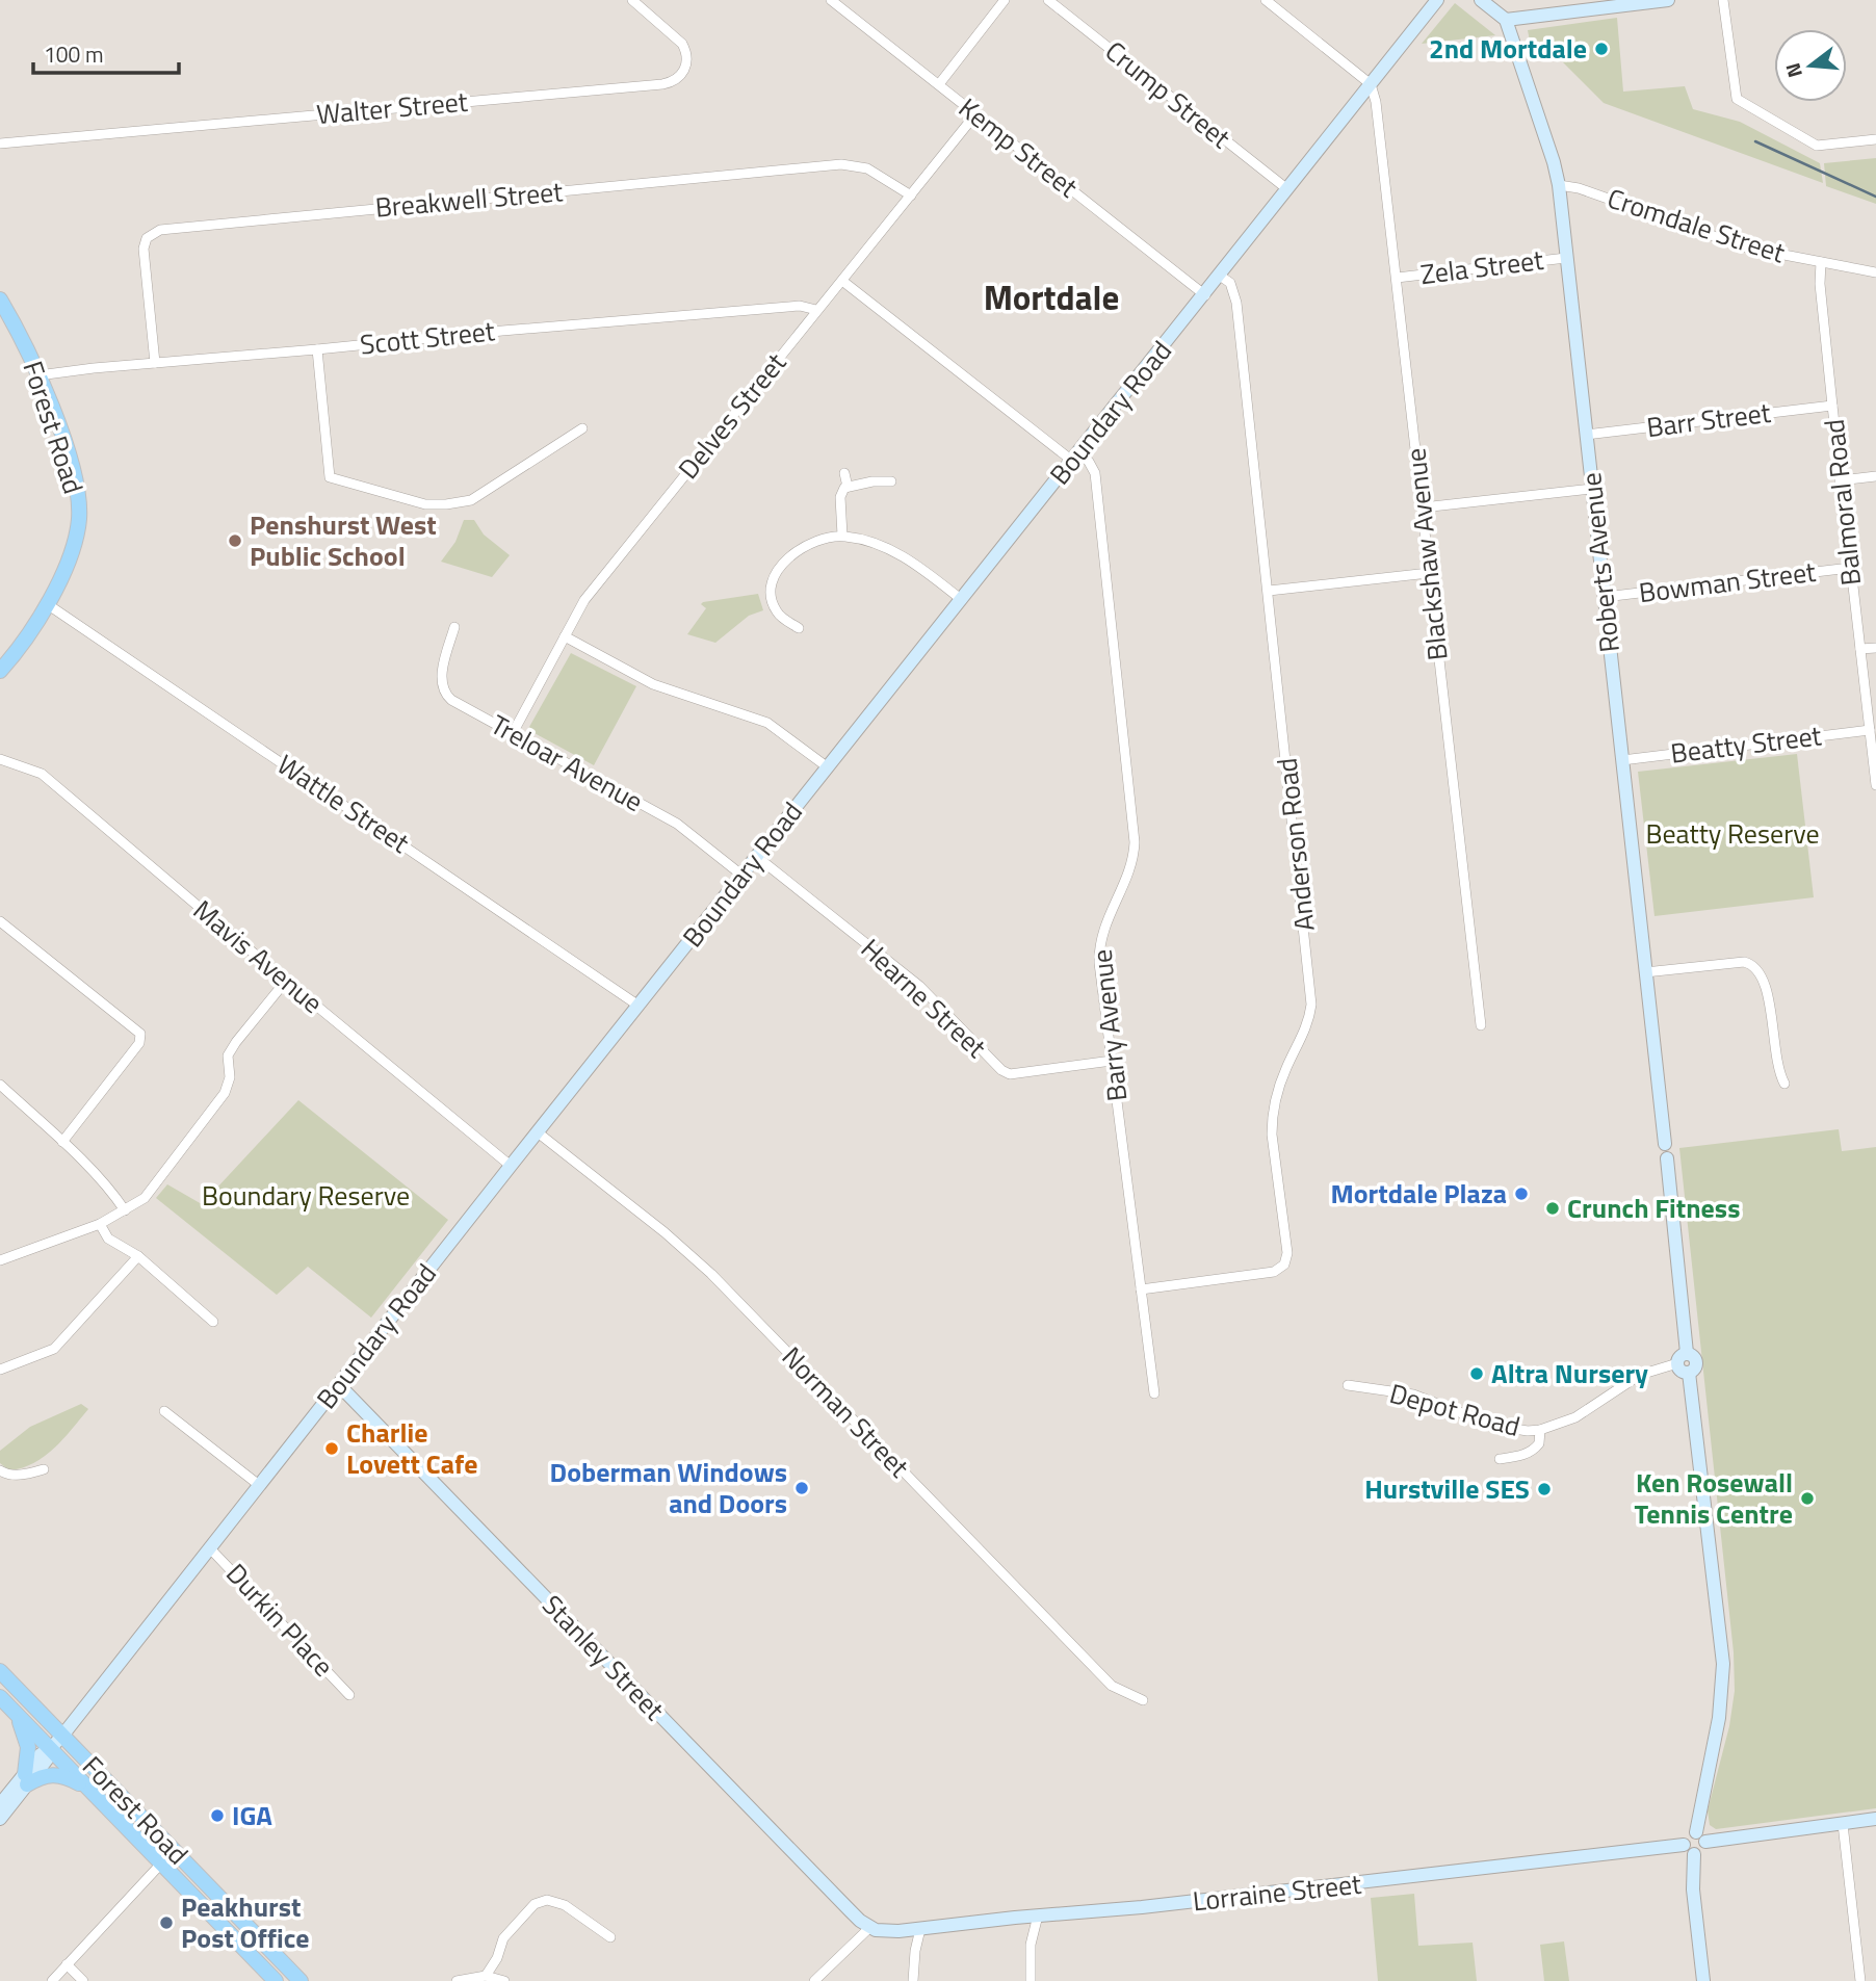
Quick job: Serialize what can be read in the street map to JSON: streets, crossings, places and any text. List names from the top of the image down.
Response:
{
  "streets": {
    "main road": ["Forest Road"],
    "street": [
      "Crump Street",
      "Walter Street",
      "Kemp Street",
      "Breakwell Street",
      "Cromdale Street",
      "Zela Street",
      "Scott Street",
      "Boundary Road",
      "Delves Street",
      "Barr Street",
      "Balmoral Road",
      "Blackshaw Avenue",
      "Roberts Avenue",
      "Bowman Street",
      "Beatty Street",
      "Treloar Avenue",
      "Wattle Street",
      "Anderson Road",
      "Mavis Avenue",
      "Hearne Street",
      "Barry Avenue",
      "Depot Road",
      "Norman Street",
      "Durkin Place",
      "Stanley Street",
      "Lorraine Street"
    ]
  },
  "crossings": [
    ["Crump Street", "Boundary Road"],
    ["Kemp Street", "Boundary Road"],
    ["Kemp Street", "Delves Street"],
    ["Breakwell Street", "Scott Street"],
    ["Breakwell Street", "Delves Street"],
    ["Cromdale Street", "Balmoral Road"],
    ["Cromdale Street", "Roberts Avenue"],
    ["Zela Street", "Blackshaw Avenue"],
    ["Zela Street", "Roberts Avenue"],
    ["Scott Street", "Delves Street"],
    ["Scott Street", "Forest Road"],
    ["Boundary Road", "Forest Road"],
    ["Boundary Road", "Blackshaw Avenue"],
    ["Boundary Road", "Treloar Avenue"],
    ["Boundary Road", "Wattle Street"],
    ["Boundary Road", "Anderson Road"],
    ["Boundary Road", "Mavis Avenue"],
    ["Boundary Road", "Hearne Street"],
    ["Boundary Road", "Barry Avenue"],
    ["Boundary Road", "Norman Street"],
    ["Boundary Road", "Durkin Place"],
    ["Boundary Road", "Stanley Street"],
    ["Delves Street", "Treloar Avenue"],
    ["Barr Street", "Balmoral Road"],
    ["Barr Street", "Roberts Avenue"],
    ["Forest Road", "Wattle Street"],
    ["Balmoral Road", "Bowman Street"],
    ["Balmoral Road", "Beatty Street"],
    ["Roberts Avenue", "Bowman Street"],
    ["Roberts Avenue", "Beatty Street"],
    ["Roberts Avenue", "Depot Road"],
    ["Anderson Road", "Barry Avenue"],
    ["Hearne Street", "Barry Avenue"],
    ["Stanley Street", "Lorraine Street"]
  ],
  "districts": ["Mortdale"],
  "parks": ["Beatty Reserve", "Boundary Reserve"],
  "places": [
    "2nd Mortdale",
    "Penshurst West Public School",
    "Mortdale Plaza",
    "Crunch Fitness",
    "Altra Nursery",
    "Charlie Lovett Cafe",
    "Doberman Windows and Doors",
    "Hurstville SES",
    "Ken Rosewall Tennis Centre",
    "IGA",
    "Peakhurst Post Office"
  ],
  "scale_bar": "100 m",
  "north": "left"
}
